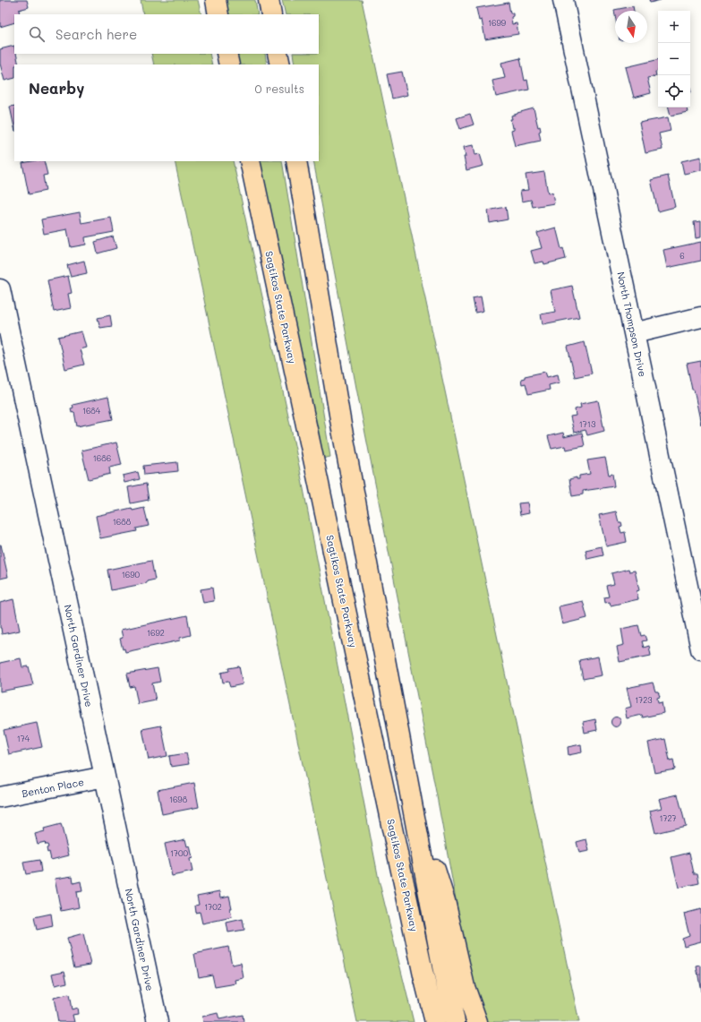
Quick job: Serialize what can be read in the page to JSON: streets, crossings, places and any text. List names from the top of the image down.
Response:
{
  "streets": {
    "highway": ["Sagtikos State Parkway"],
    "street": ["North Thompson Drive", "North Gardiner Drive", "Benton Place"]
  },
  "crossings": [
    ["North Gardiner Drive", "Benton Place"]
  ],
  "house_numbers": [
    "1699",
    "6",
    "1684",
    "1713",
    "1686",
    "1688",
    "1690",
    "1692",
    "1723",
    "174",
    "1698",
    "1727",
    "1700",
    "1702"
  ],
  "north": "bottom",
  "page": {
    "map_buttons": ["+", "−"],
    "search": "Search here",
    "heading": ["Nearby", "0 results"]
  }
}
